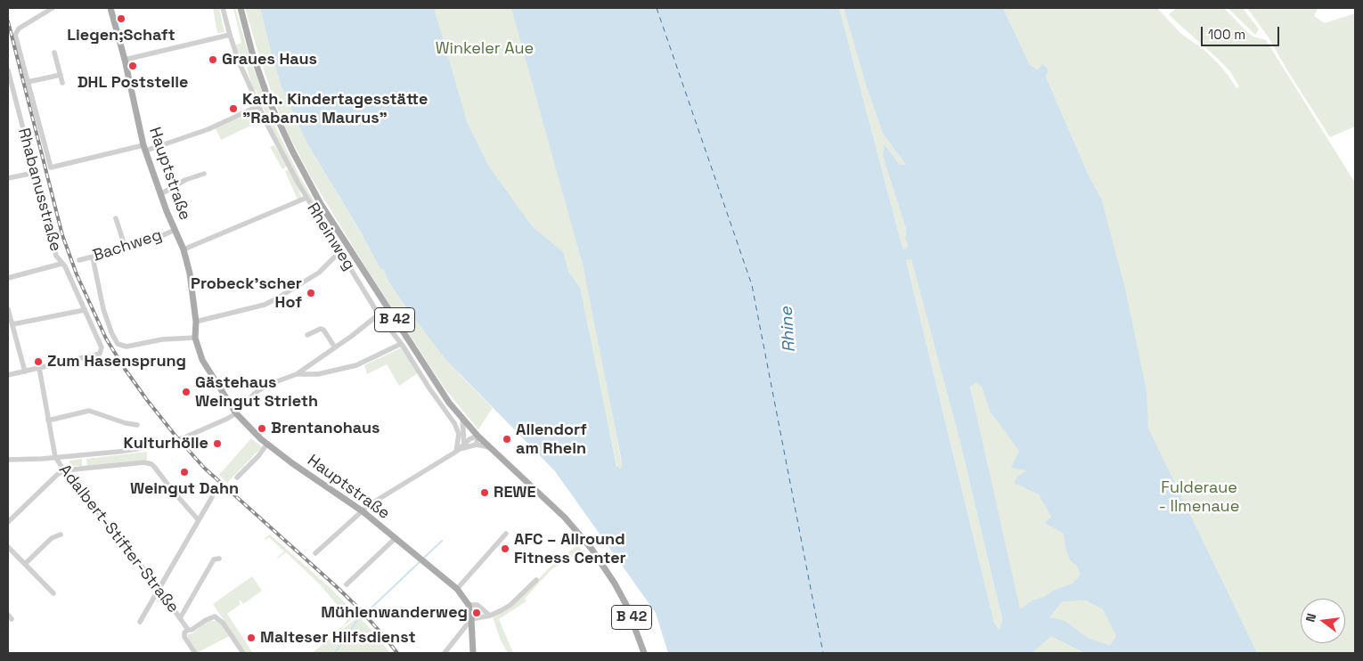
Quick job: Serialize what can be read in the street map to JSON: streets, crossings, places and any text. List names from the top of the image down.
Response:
{
  "streets": {
    "main road": ["Hauptstraße", "B 42"],
    "street": [
      "Rhabanusstraße",
      "Rheinweg",
      "Bachweg",
      "Adalbert-Stifter-Straße"
    ]
  },
  "crossings": [
    ["Hauptstraße", "Bachweg"],
    ["Rhabanusstraße", "Adalbert-Stifter-Straße"]
  ],
  "water": ["Rhine"],
  "parks": ["Winkeler Aue", "Fulderaue - Ilmenaue"],
  "places": [
    "Liegen;Schaft",
    "Graues Haus",
    "DHL Poststelle",
    "Kath. Kindertagesstätte \"Rabanus Maurus\"",
    "Probeck'scher Hof",
    "Zum Hasensprung",
    "Gästehaus Weingut Strieth",
    "Brentanohaus",
    "Allendorf am Rhein",
    "Kulturhölle",
    "Weingut Dahn",
    "REWE",
    "AFC – Allround Fitness Center",
    "Mühlenwanderweg",
    "Malteser Hilfsdienst"
  ],
  "scale_bar": "100 m",
  "north": "left"
}
